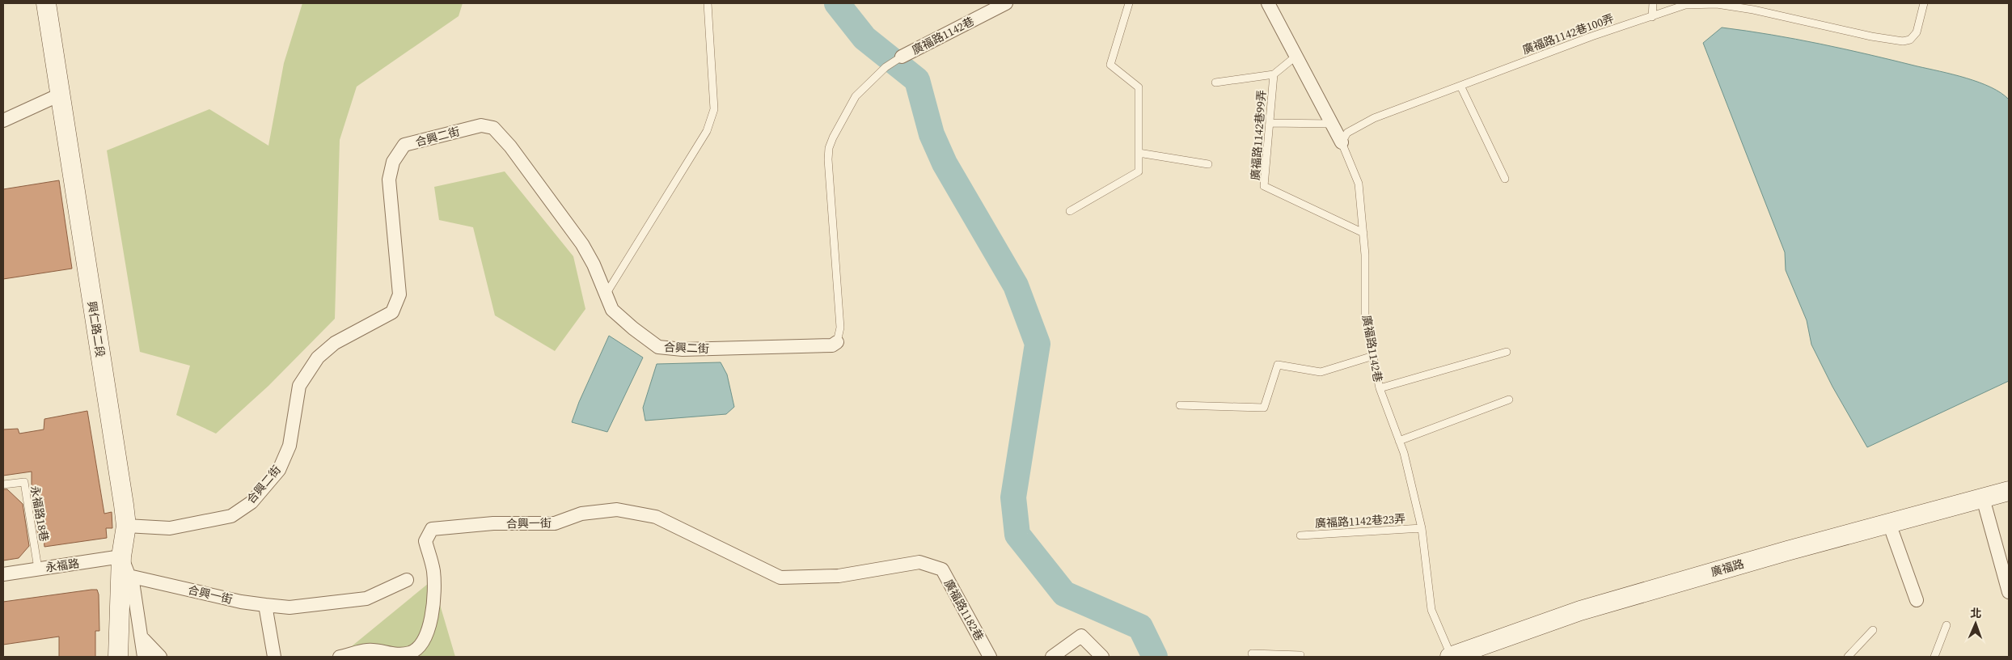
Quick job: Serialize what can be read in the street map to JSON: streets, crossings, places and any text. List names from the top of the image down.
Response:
{
  "streets": {
    "street": [
      "廣福路1142巷",
      "合興二街",
      "興仁路二段",
      "合興一街",
      "永福路",
      "廣福路",
      "廣福路1182巷"
    ],
    "lane": [
      "廣福路1142巷100弄",
      "廣福路1142巷99弄",
      "永福路18巷",
      "廣福路1142巷23弄"
    ]
  },
  "crossings": [
    ["廣福路1142巷100弄", "廣福路1142巷"],
    ["廣福路1142巷", "廣福路1142巷99弄"],
    ["廣福路1142巷", "廣福路1142巷23弄"],
    ["廣福路1142巷", "廣福路"],
    ["合興二街", "興仁路二段"],
    ["興仁路二段", "永福路"],
    ["永福路18巷", "永福路"],
    ["合興一街", "廣福路1182巷"]
  ],
  "north": "top"
}
